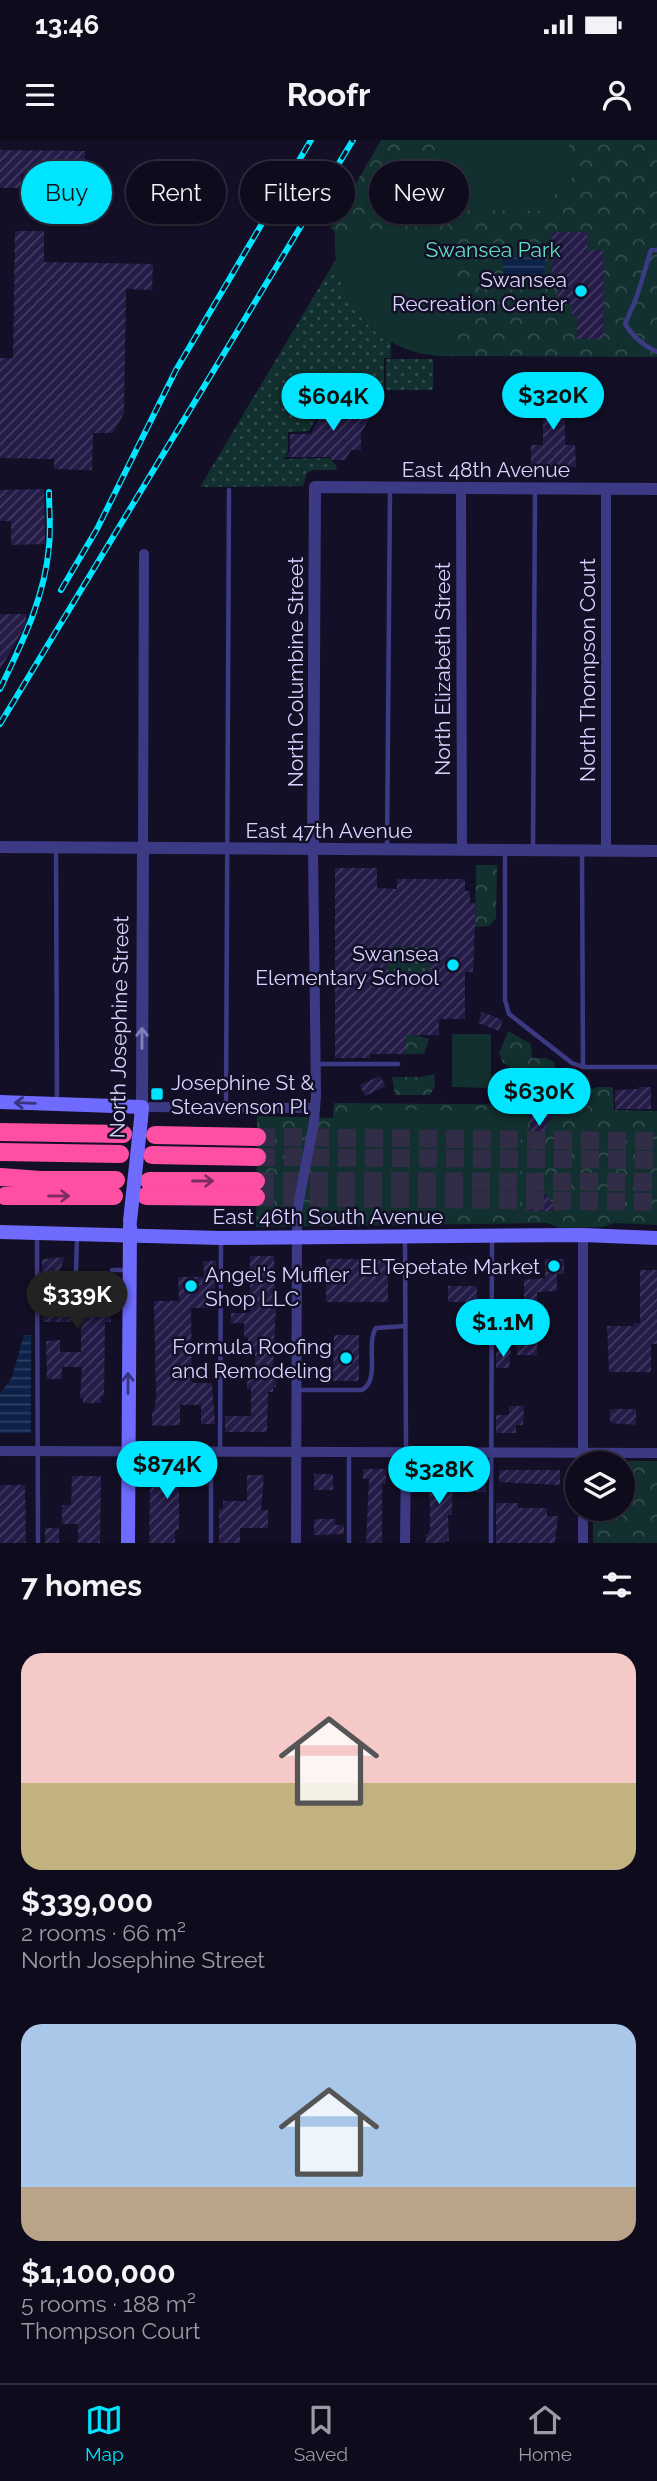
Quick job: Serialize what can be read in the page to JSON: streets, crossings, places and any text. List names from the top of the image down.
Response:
{
  "streets": {
    "main road": ["North Josephine Street", "East 46th South Avenue"],
    "street": [
      "East 48th Avenue",
      "North Elizabeth Street",
      "North Thompson Court",
      "North Columbine Street",
      "East 47th Avenue"
    ]
  },
  "crossings": [
    ["East 48th Avenue", "North Elizabeth Street"],
    ["East 48th Avenue", "North Thompson Court"],
    ["East 48th Avenue", "North Columbine Street"],
    ["North Elizabeth Street", "East 47th Avenue"],
    ["North Thompson Court", "East 47th Avenue"],
    ["North Columbine Street", "East 47th Avenue"],
    ["North Columbine Street", "East 46th South Avenue"],
    ["East 47th Avenue", "North Josephine Street"],
    ["North Josephine Street", "East 46th South Avenue"]
  ],
  "one_way": ["North Josephine Street"],
  "parks": ["Swansea Park"],
  "places": {
    "other": [
      "Swansea Recreation Center",
      "Swansea Elementary School",
      "El Tepetate Market",
      "Angel's Muffler Shop LLC",
      "Formula Roofing and Remodeling"
    ],
    "transit": ["Josephine St & Steavenson Pl"]
  },
  "page": {
    "status": "13:46",
    "header": "Roofr",
    "chip": [
      "Buy",
      "Rent",
      "Filters",
      "New"
    ],
    "price": [
      "$320K",
      "$604K",
      "$630K",
      "$339K",
      "$1.1M",
      "$874K",
      "$328K"
    ],
    "heading": "7 homes",
    "list": [
      {
        "name": "$339,000",
        "note": "2 rooms · 66 m² · North Josephine Street"
      },
      {
        "name": "$1,100,000",
        "note": "5 rooms · 188 m² · Thompson Court"
      }
    ],
    "tabs": ["Map", "Saved", "Home"]
  }
}
